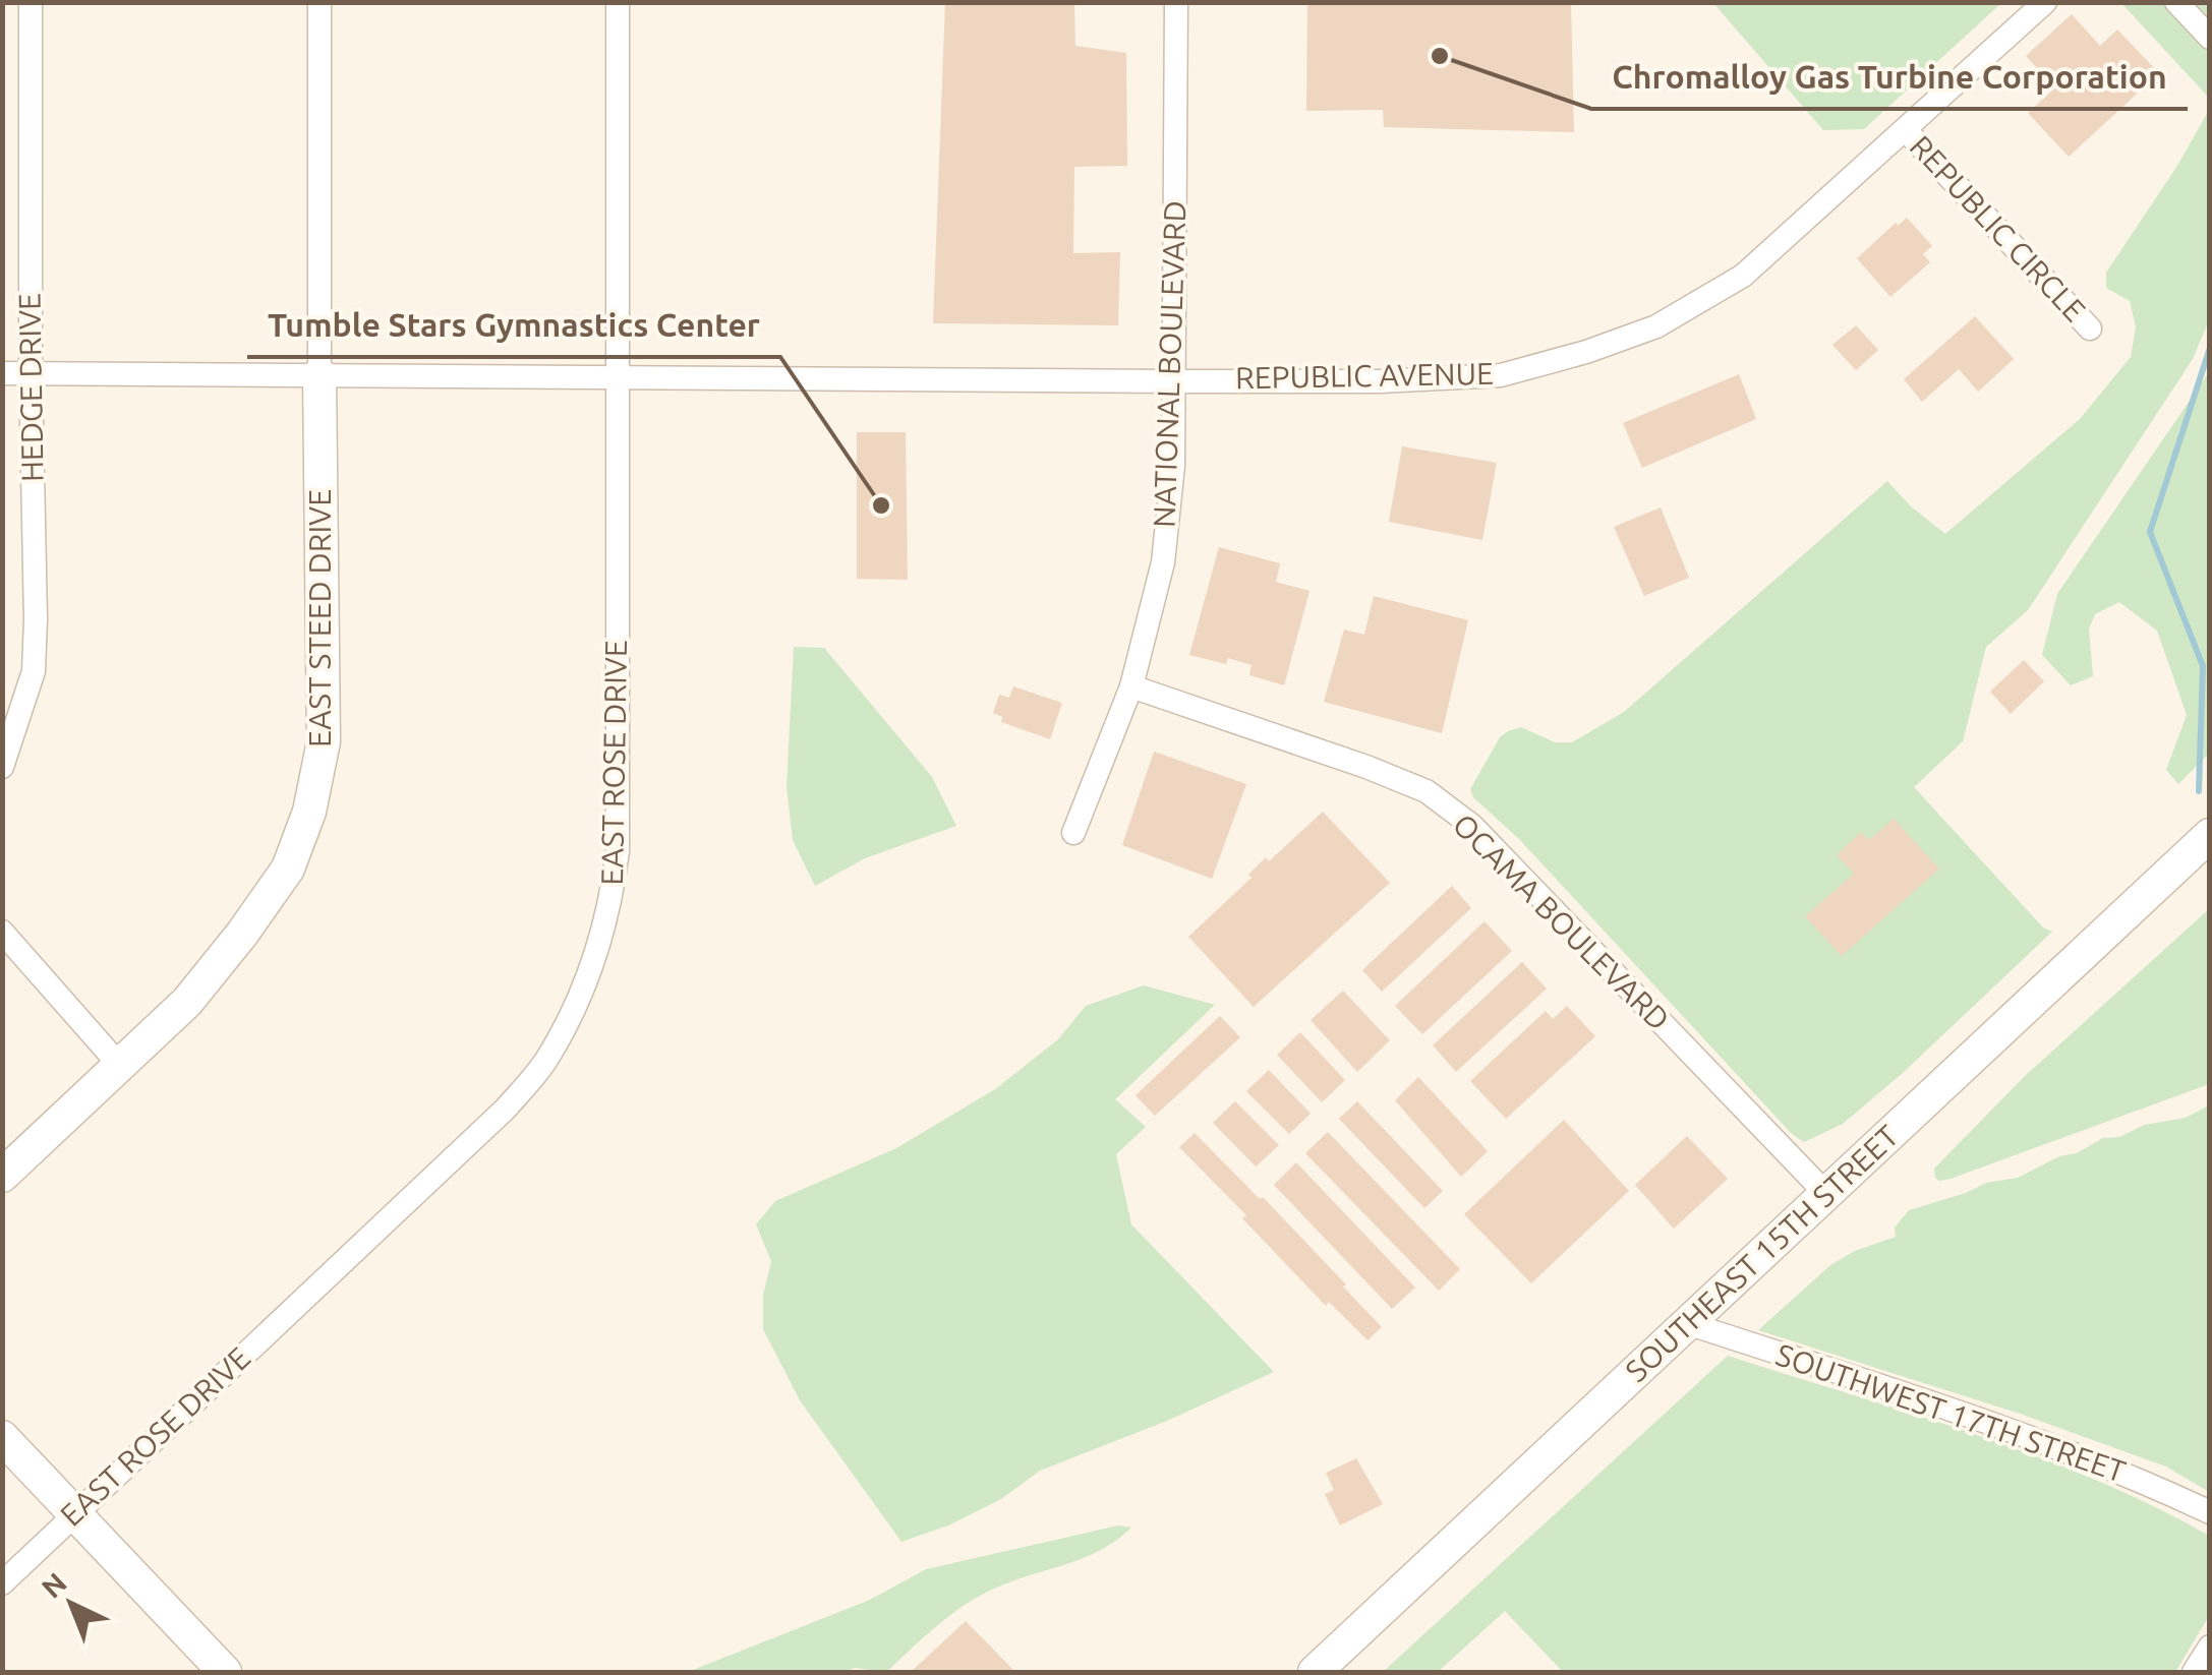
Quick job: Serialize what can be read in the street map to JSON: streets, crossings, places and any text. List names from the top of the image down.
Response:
{
  "streets": {
    "main road": ["EAST STEED DRIVE", "SOUTHEAST 15TH STREET"],
    "street": [
      "REPUBLIC CIRCLE",
      "NATIONAL BOULEVARD",
      "REPUBLIC AVENUE",
      "HEDGE DRIVE",
      "EAST ROSE DRIVE",
      "OCAMA BOULEVARD",
      "SOUTHWEST 17TH STREET"
    ]
  },
  "crossings": [
    ["REPUBLIC CIRCLE", "REPUBLIC AVENUE"],
    ["NATIONAL BOULEVARD", "REPUBLIC AVENUE"],
    ["NATIONAL BOULEVARD", "OCAMA BOULEVARD"],
    ["REPUBLIC AVENUE", "HEDGE DRIVE"],
    ["REPUBLIC AVENUE", "EAST STEED DRIVE"],
    ["REPUBLIC AVENUE", "EAST ROSE DRIVE"],
    ["OCAMA BOULEVARD", "SOUTHEAST 15TH STREET"],
    ["SOUTHEAST 15TH STREET", "SOUTHWEST 17TH STREET"]
  ],
  "places": ["Chromalloy Gas Turbine Corporation", "Tumble Stars Gymnastics Center"],
  "north": "top left"
}
